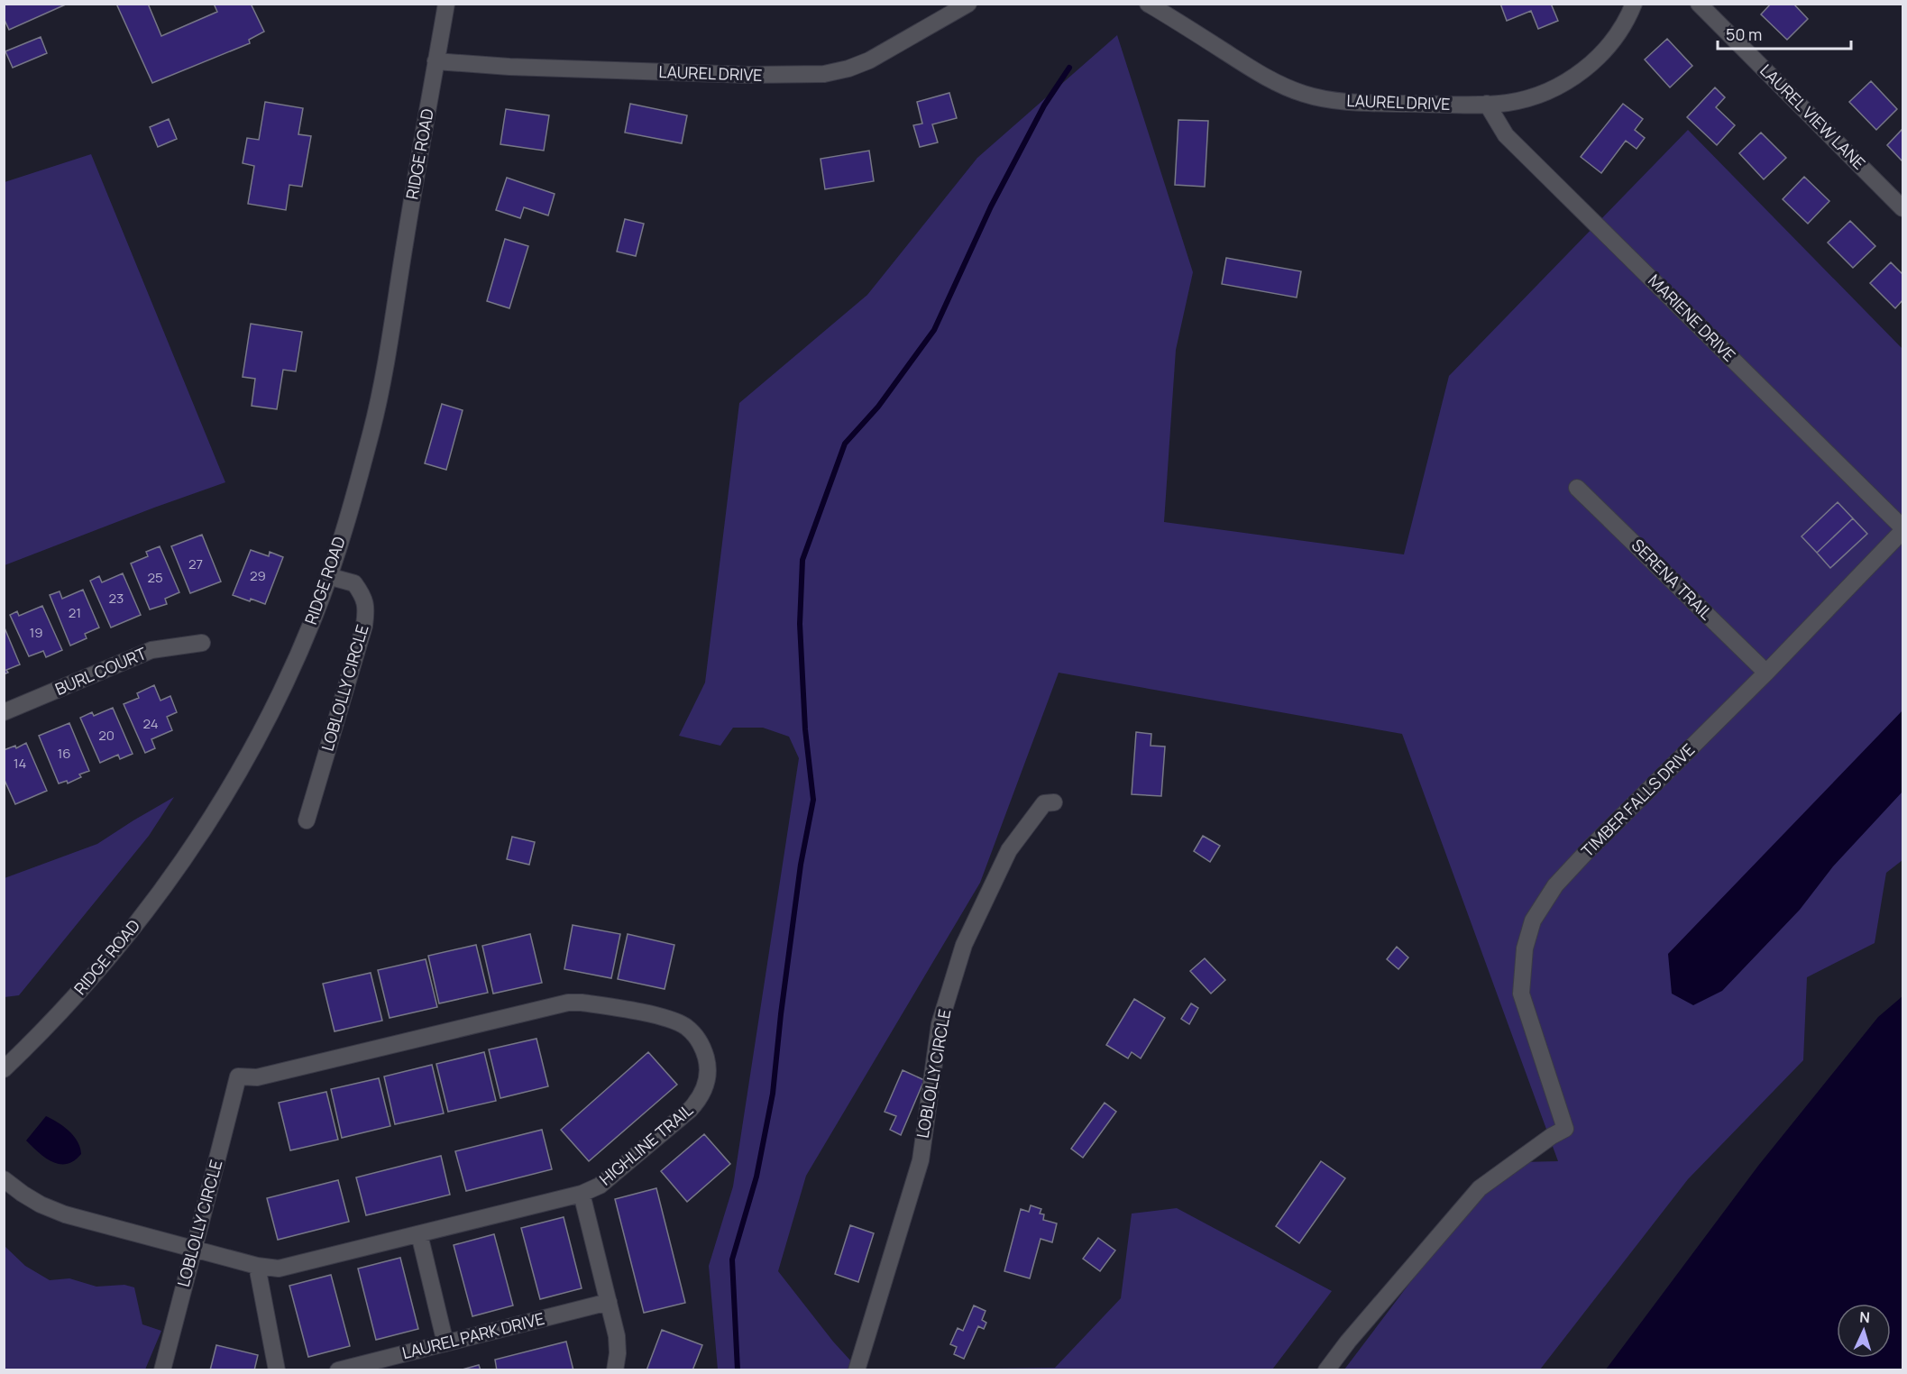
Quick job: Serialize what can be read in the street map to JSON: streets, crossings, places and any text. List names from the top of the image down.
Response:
{
  "streets": {
    "street": [
      "LAUREL DRIVE",
      "LAUREL VIEW LANE",
      "RIDGE ROAD",
      "MARIENE DRIVE",
      "SERENA TRAIL",
      "BURL COURT",
      "LOBLOLLY CIRCLE",
      "TIMBER FALLS DRIVE",
      "HIGHLINE TRAIL",
      "LAUREL PARK DRIVE"
    ]
  },
  "crossings": [
    ["LAUREL DRIVE", "RIDGE ROAD"],
    ["LAUREL DRIVE", "MARIENE DRIVE"],
    ["RIDGE ROAD", "LOBLOLLY CIRCLE"],
    ["MARIENE DRIVE", "TIMBER FALLS DRIVE"],
    ["SERENA TRAIL", "TIMBER FALLS DRIVE"],
    ["LOBLOLLY CIRCLE", "HIGHLINE TRAIL"]
  ],
  "house_numbers": [
    "27",
    "29",
    "25",
    "23",
    "21",
    "19",
    "24",
    "20",
    "16",
    "14"
  ],
  "scale_bar": "50 m",
  "north": "top"
}
